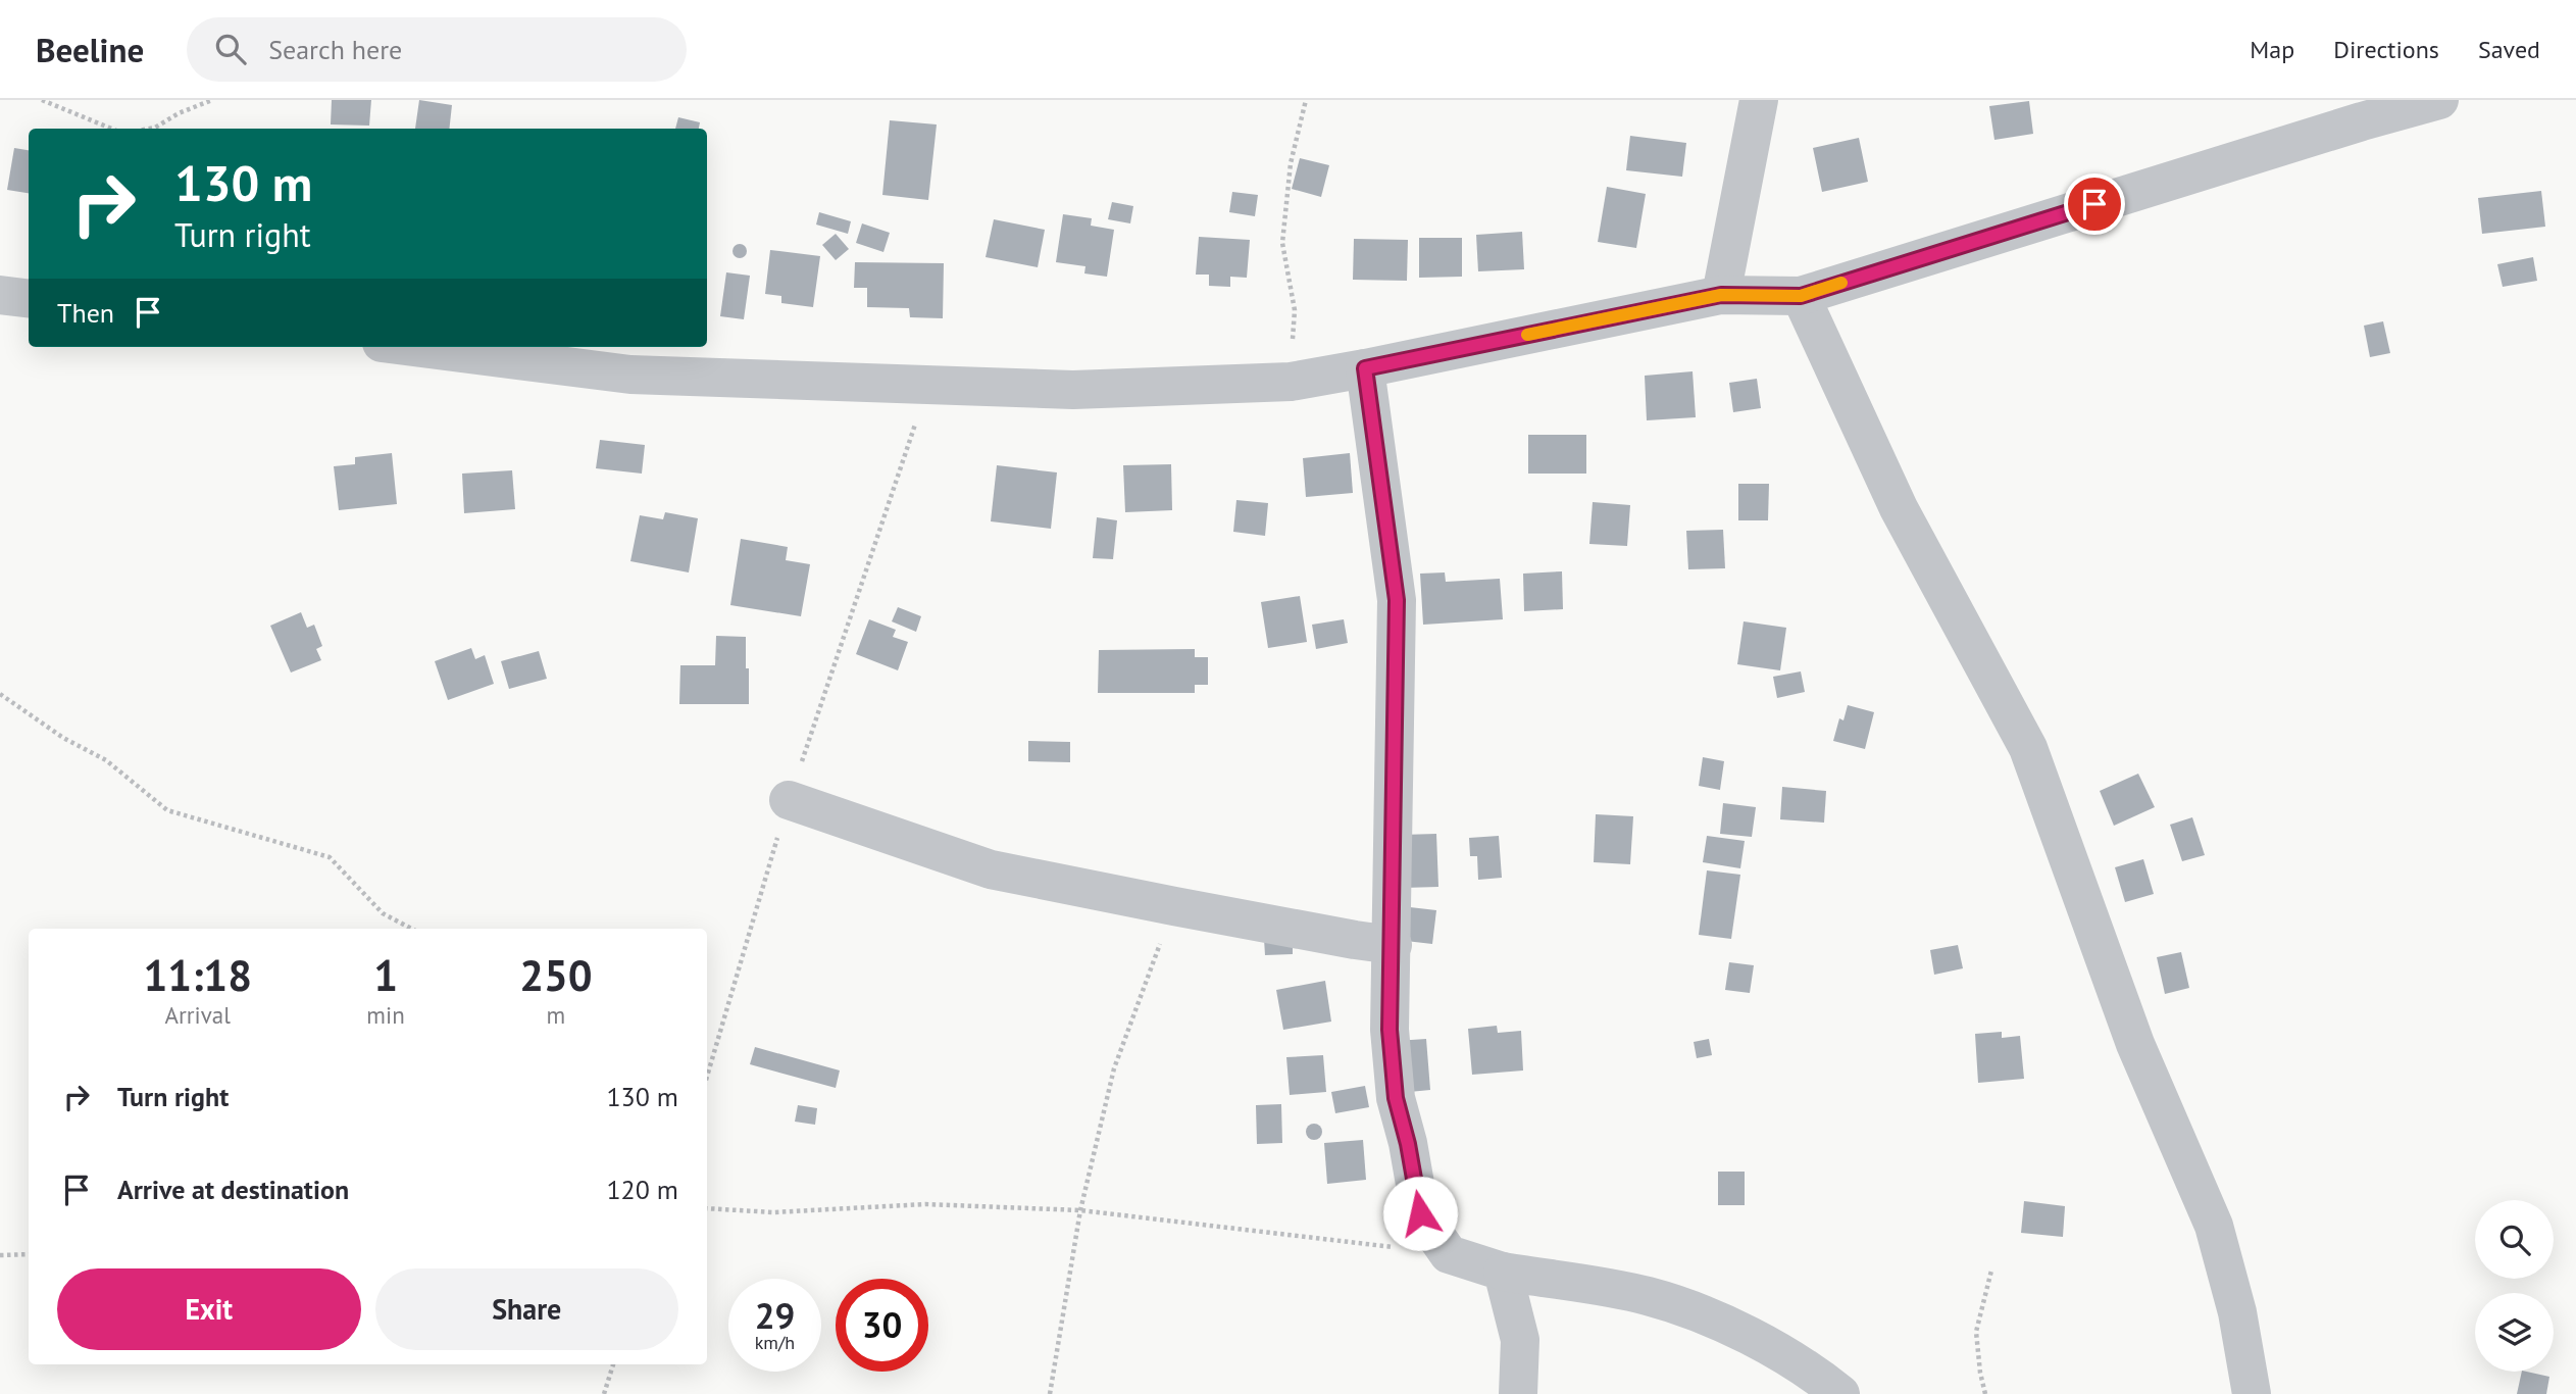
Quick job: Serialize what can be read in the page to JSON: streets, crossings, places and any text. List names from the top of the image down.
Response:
{
  "page": {
    "header": "Beeline",
    "search": "Search here",
    "nav": ["Map", "Directions", "Saved"],
    "turn": ["130 m", "Turn right"],
    "then": "Then",
    "eta": [
      "11:18",
      "Arrival",
      "1",
      "min",
      "250",
      "m"
    ],
    "list": [
      {
        "name": "Turn right",
        "value": "130 m"
      },
      {
        "name": "Arrive at destination",
        "value": "120 m"
      }
    ],
    "buttons": ["Exit", "Share"],
    "speed": "29 km/h",
    "limit": "30"
  }
}
